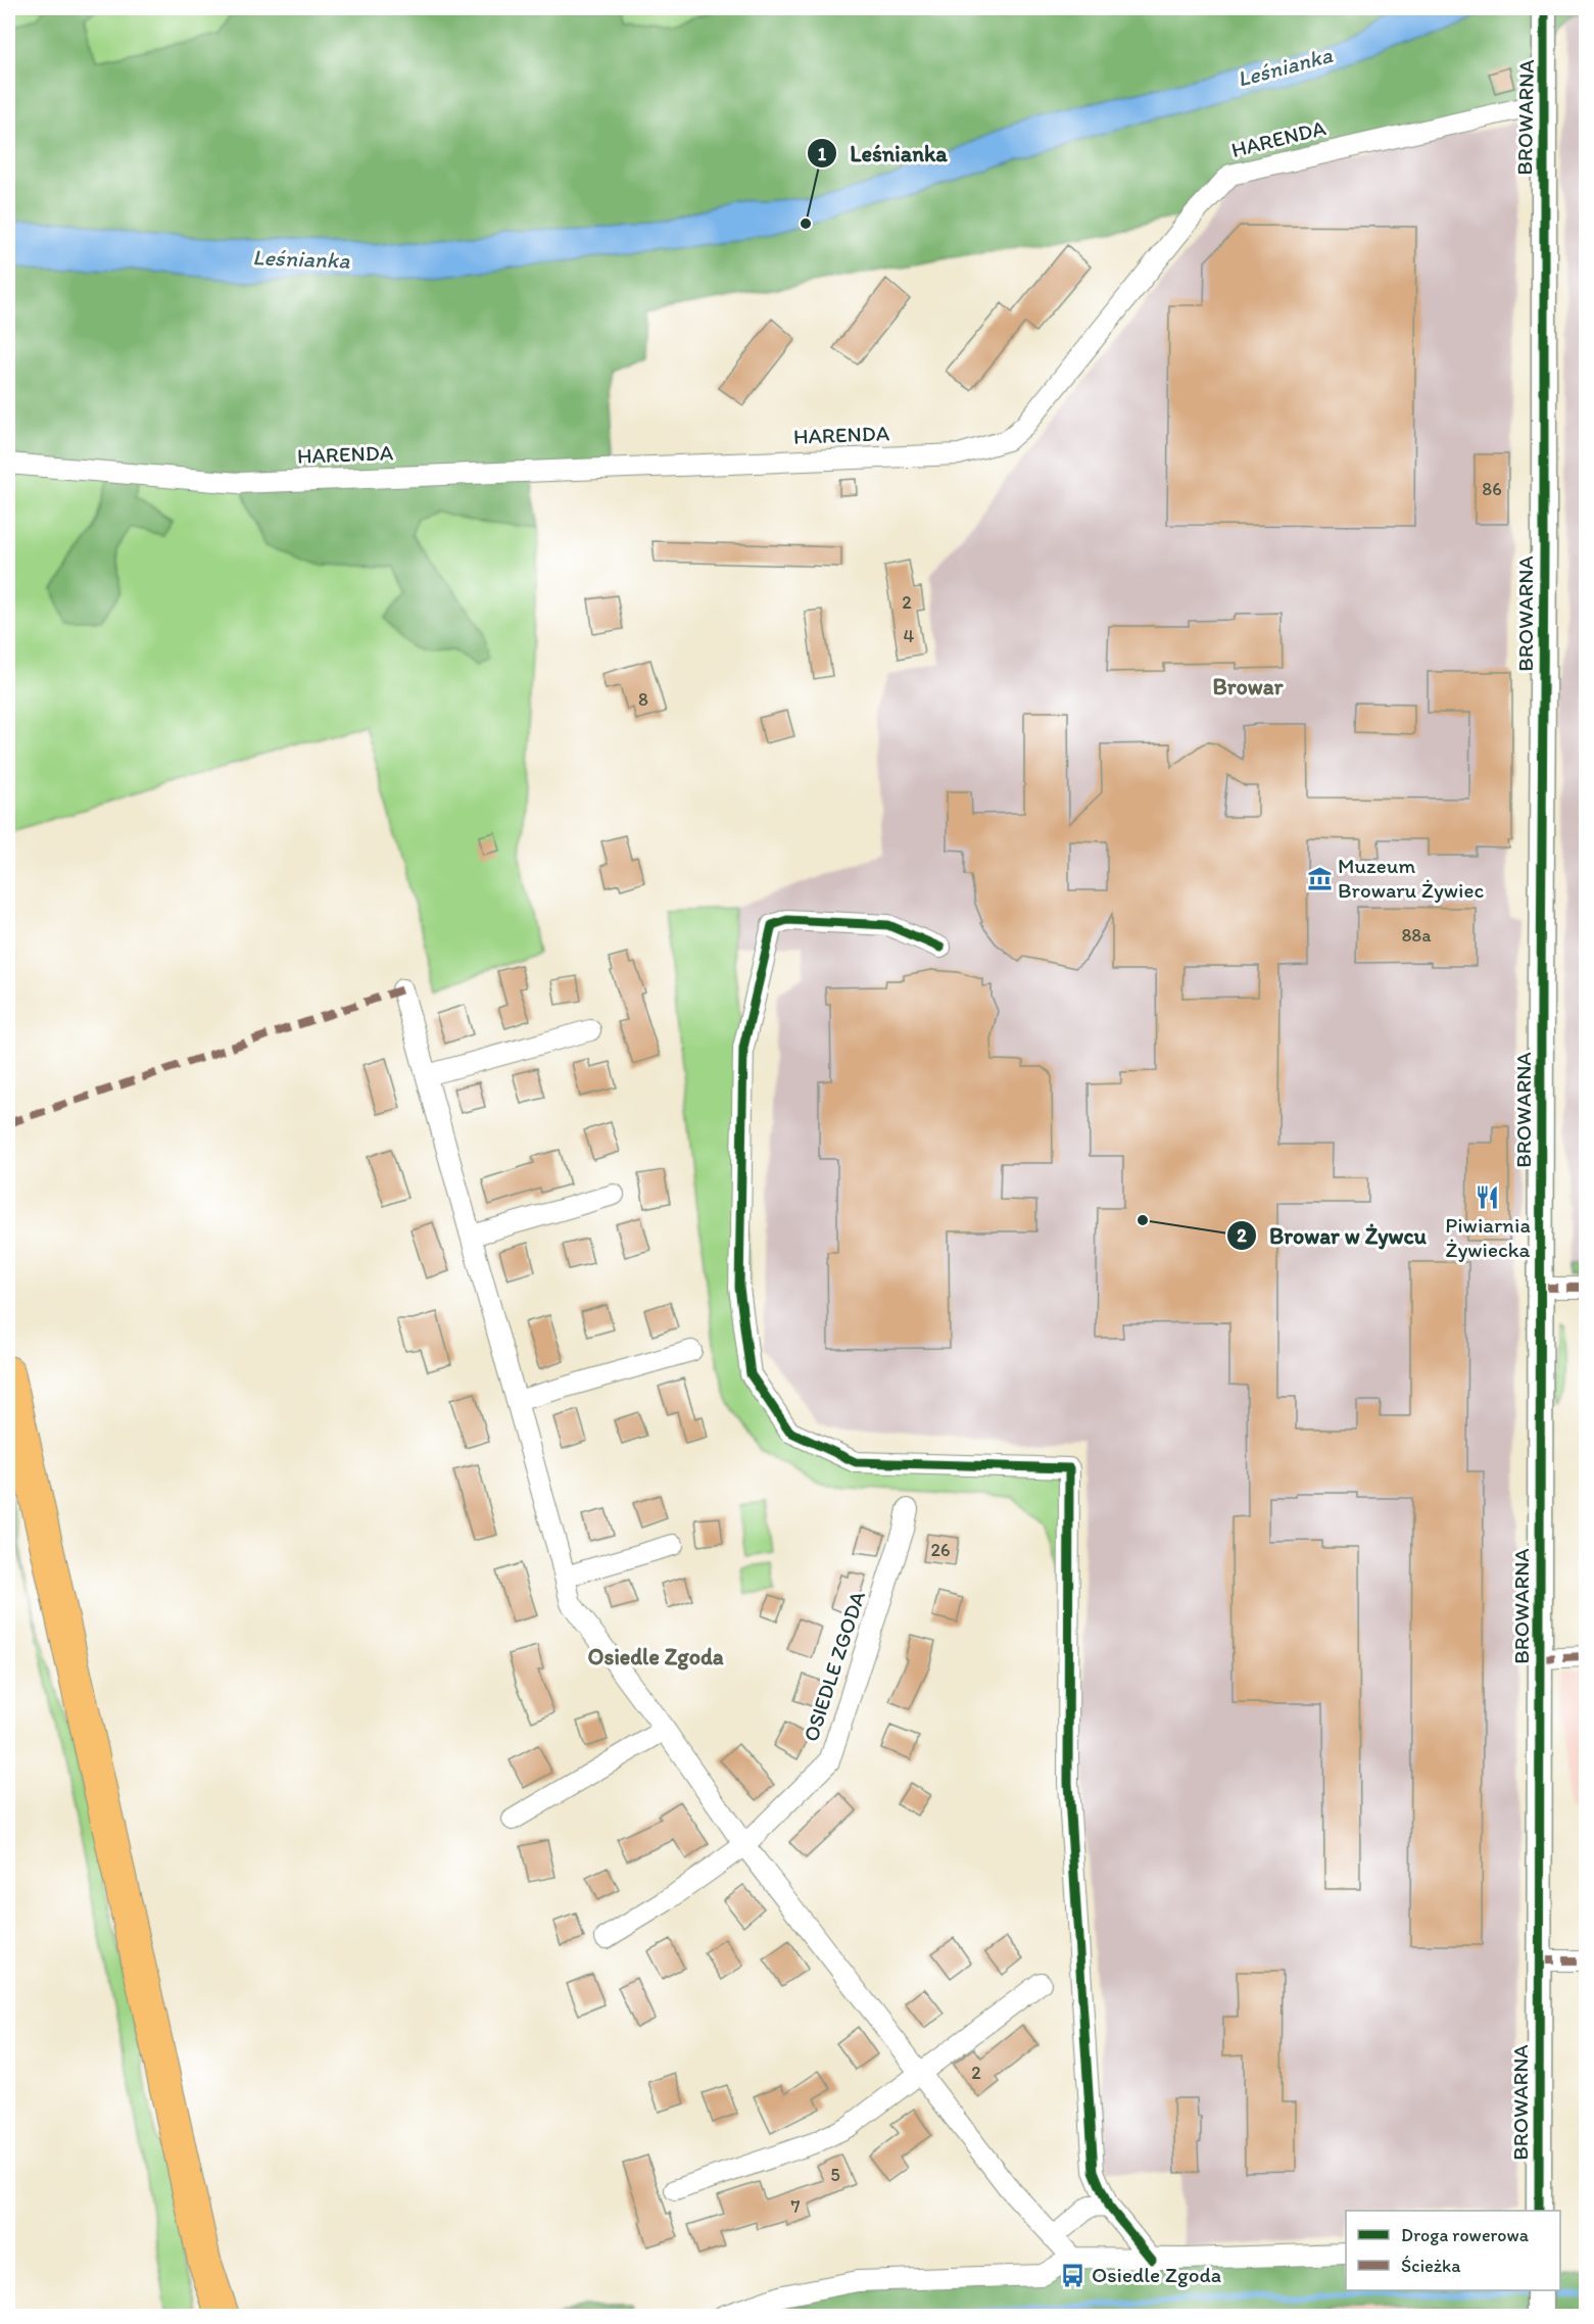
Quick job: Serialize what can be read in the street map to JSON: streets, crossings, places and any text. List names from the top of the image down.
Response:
{
  "streets": {
    "street": ["BROWARNA", "HARENDA", "OSIEDLE ZGODA"]
  },
  "crossings": [
    ["BROWARNA", "HARENDA"]
  ],
  "districts": ["Browar", "Osiedle Zgoda"],
  "water": ["Leśnianka"],
  "places": {
    "other": ["Leśnianka", "Browar w Żywcu"],
    "museum": ["Muzeum Browaru Żywiec"],
    "restaurant": ["Piwiarnia Żywiecka"],
    "bus stop": ["Osiedle Zgoda"]
  },
  "house_numbers": [
    "86",
    "2",
    "4",
    "8",
    "88a",
    "26",
    "2",
    "5",
    "7"
  ],
  "legend": ["Droga rowerowa", "Ścieżka"]
}
